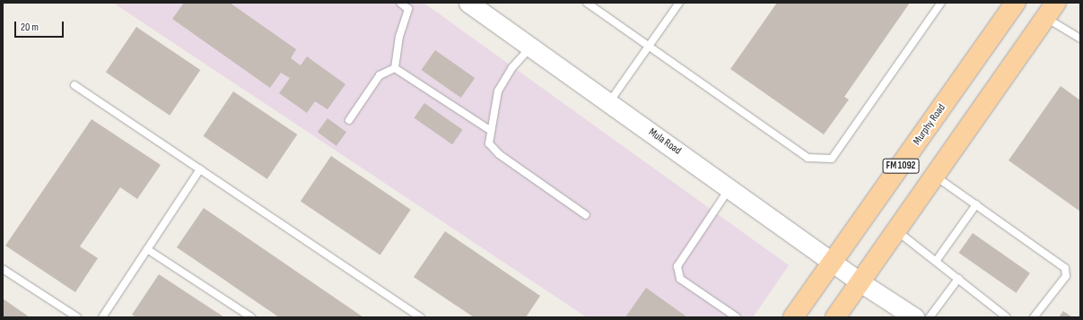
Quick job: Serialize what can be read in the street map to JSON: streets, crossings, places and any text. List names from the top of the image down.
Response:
{
  "streets": {
    "main road": ["Murphy Road", "FM 1092"],
    "street": ["Mula Road"]
  },
  "crossings": [
    ["Murphy Road", "Mula Road"],
    ["Mula Road", "FM 1092"]
  ],
  "scale_bar": "20 m"
}
